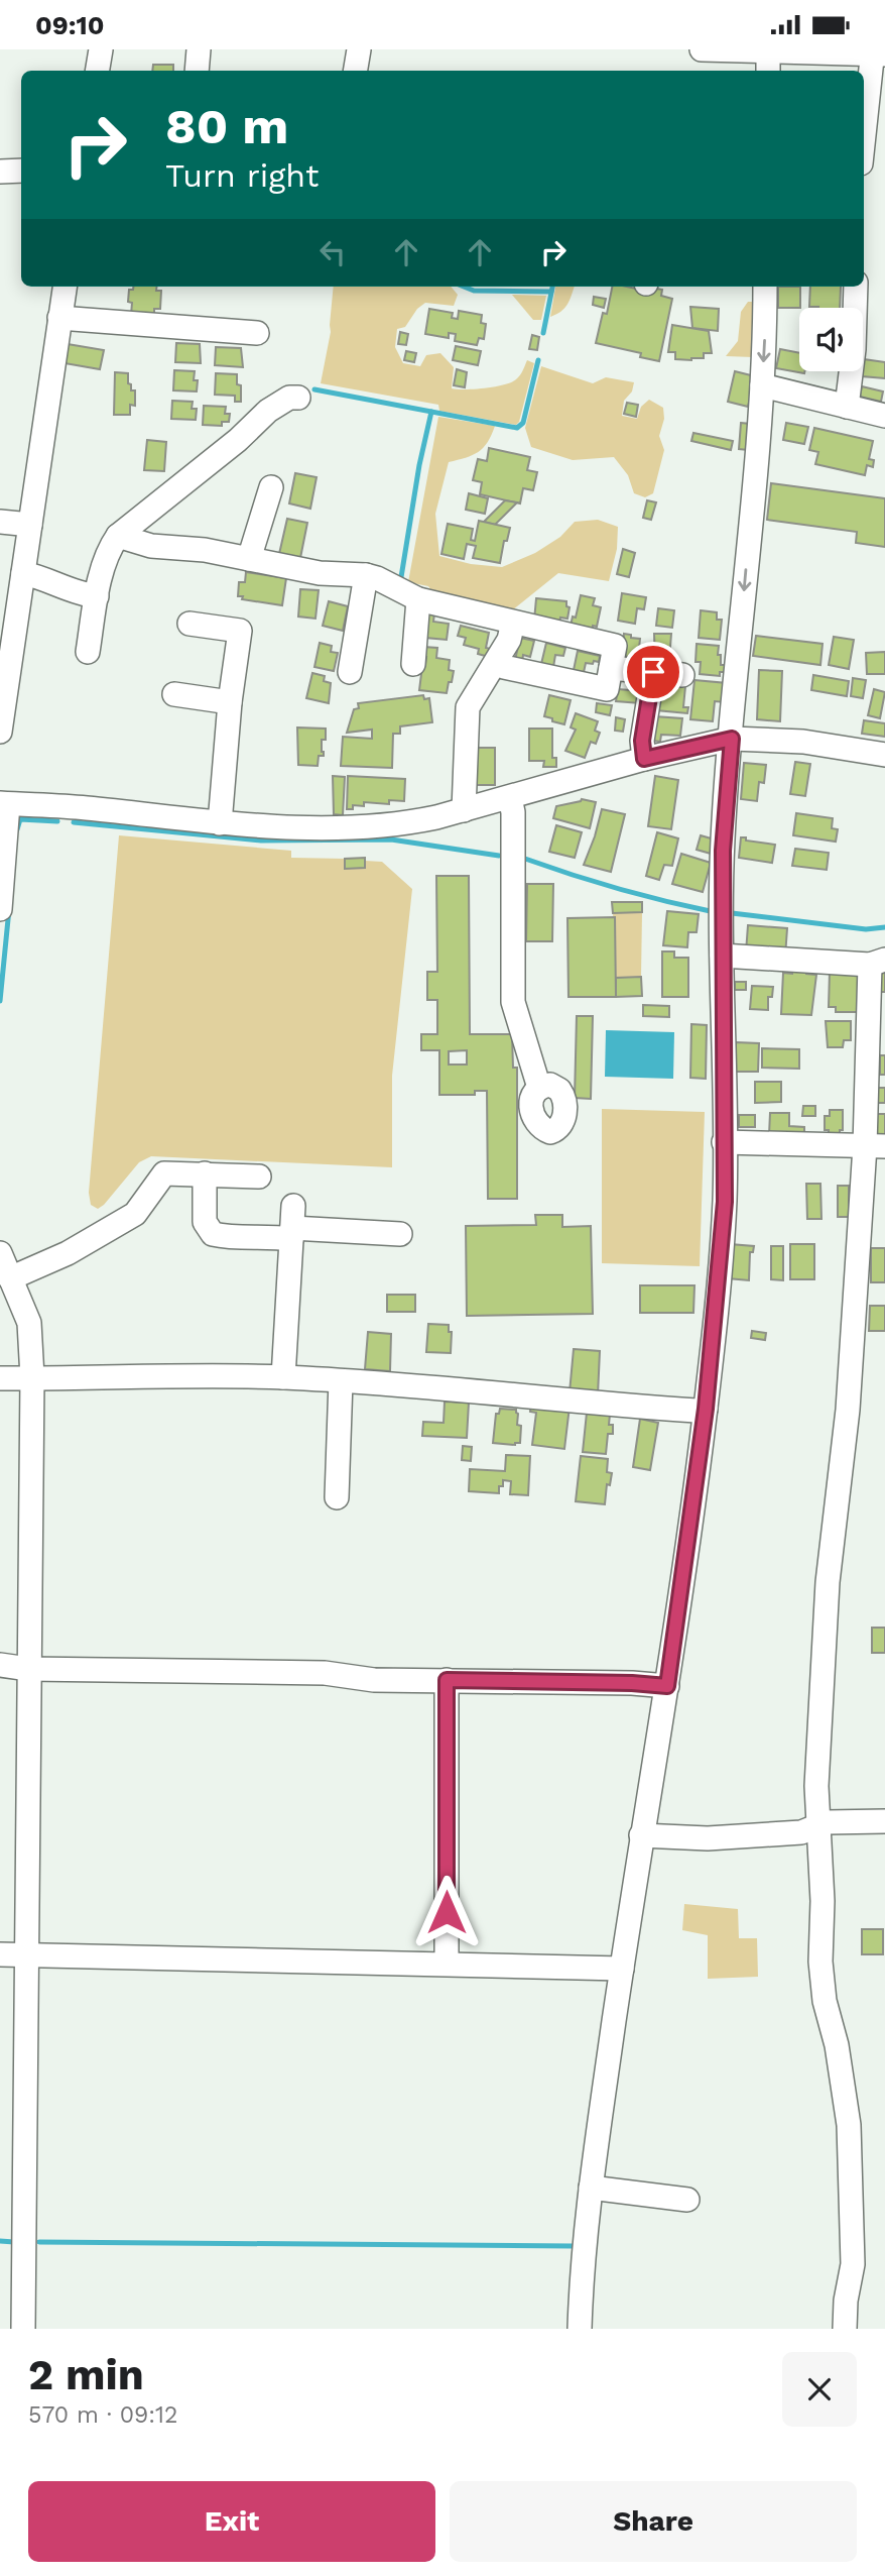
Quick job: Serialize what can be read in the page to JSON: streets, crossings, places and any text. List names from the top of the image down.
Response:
{
  "page": {
    "status": "09:10",
    "turn": ["80 m", "Turn right"],
    "heading": ["2 min", "570 m · 09:12"],
    "buttons": ["Exit", "Share"]
  }
}
